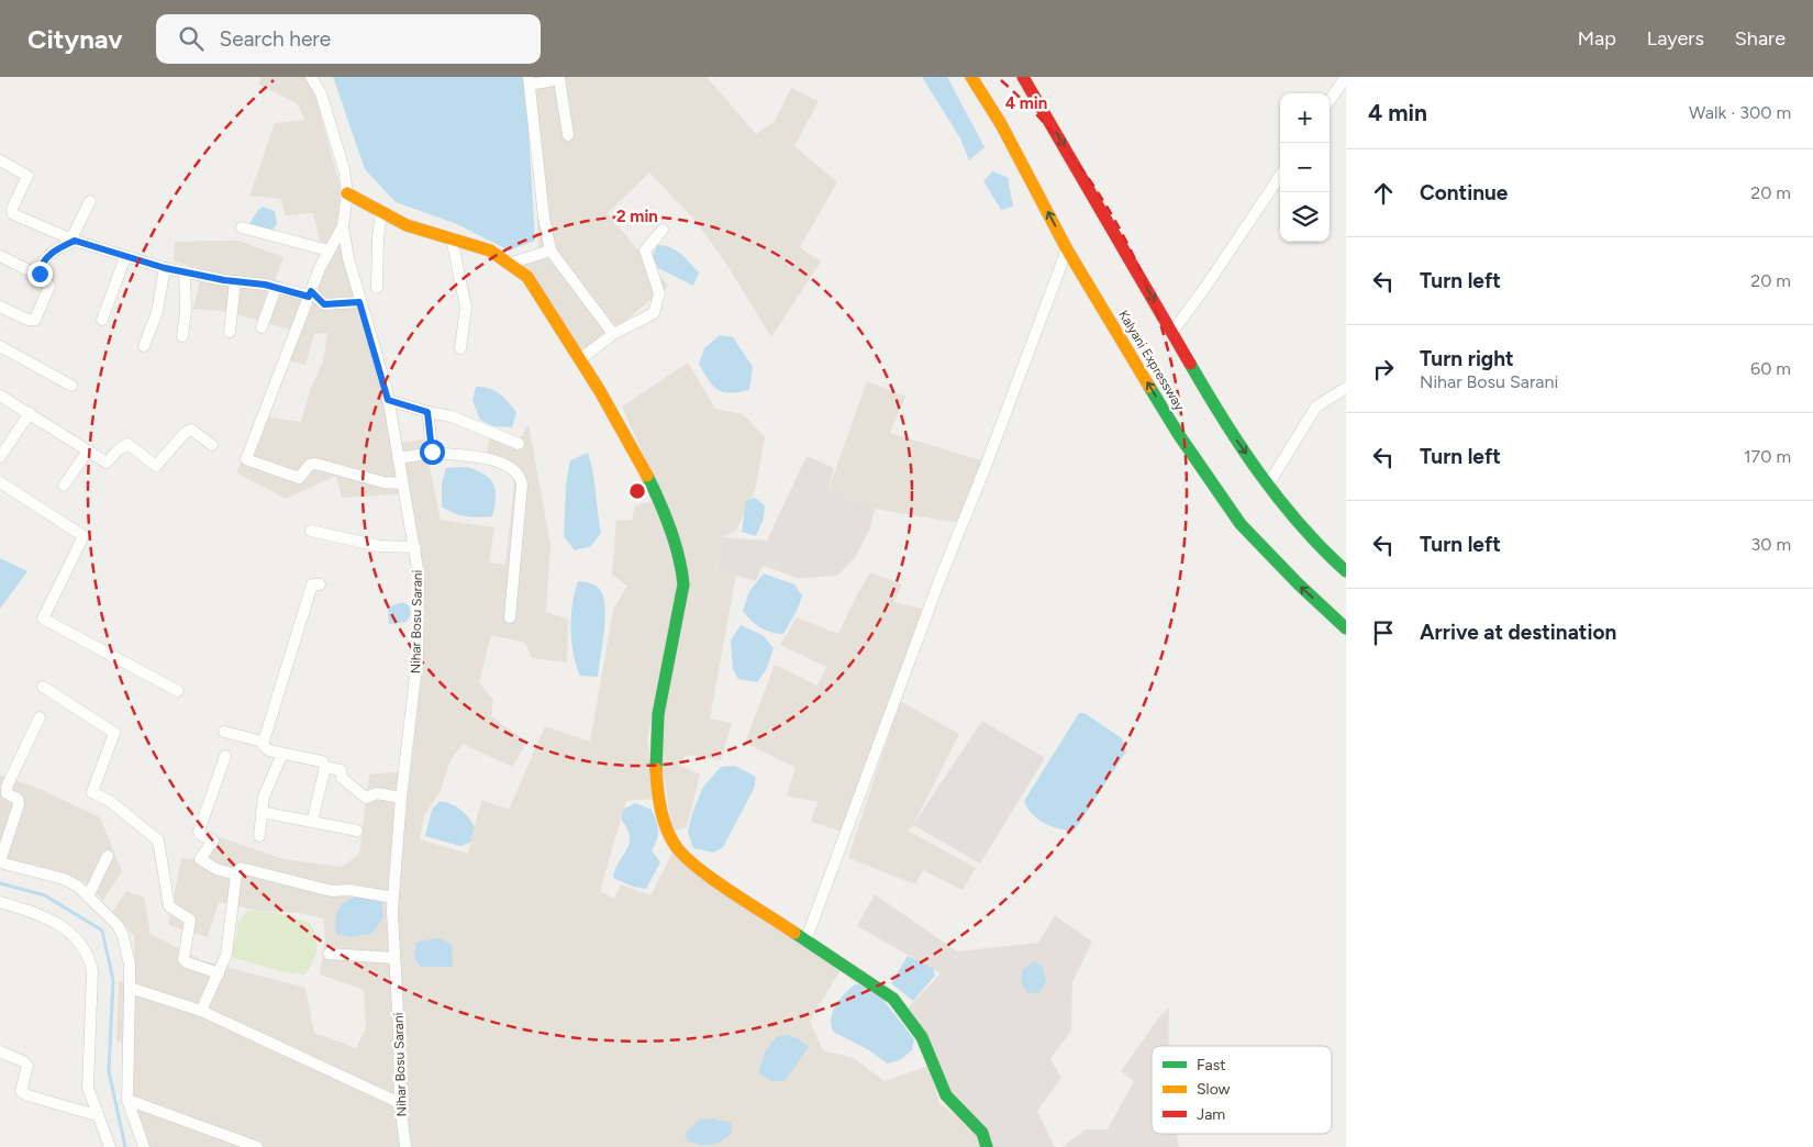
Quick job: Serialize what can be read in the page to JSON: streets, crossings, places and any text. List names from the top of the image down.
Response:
{
  "streets": {
    "main road": ["Kalyani Expressway"],
    "street": ["Nihar Bosu Sarani"]
  },
  "legend": ["Fast", "Slow", "Jam"],
  "page": {
    "header": "Citynav",
    "search": "Search here",
    "nav": ["Map", "Layers", "Share"],
    "heading": ["4 min", "Walk · 300 m"],
    "map_buttons": ["+", "−"],
    "list": [
      ["Continue", "20 m"],
      ["Turn left", "20 m"],
      ["Turn right", "Nihar Bosu Sarani", "60 m"],
      ["Turn left", "170 m"],
      ["Turn left", "30 m"],
      "Arrive at destination"
    ]
  },
  "rings": ["4 min", "2 min"]
}
